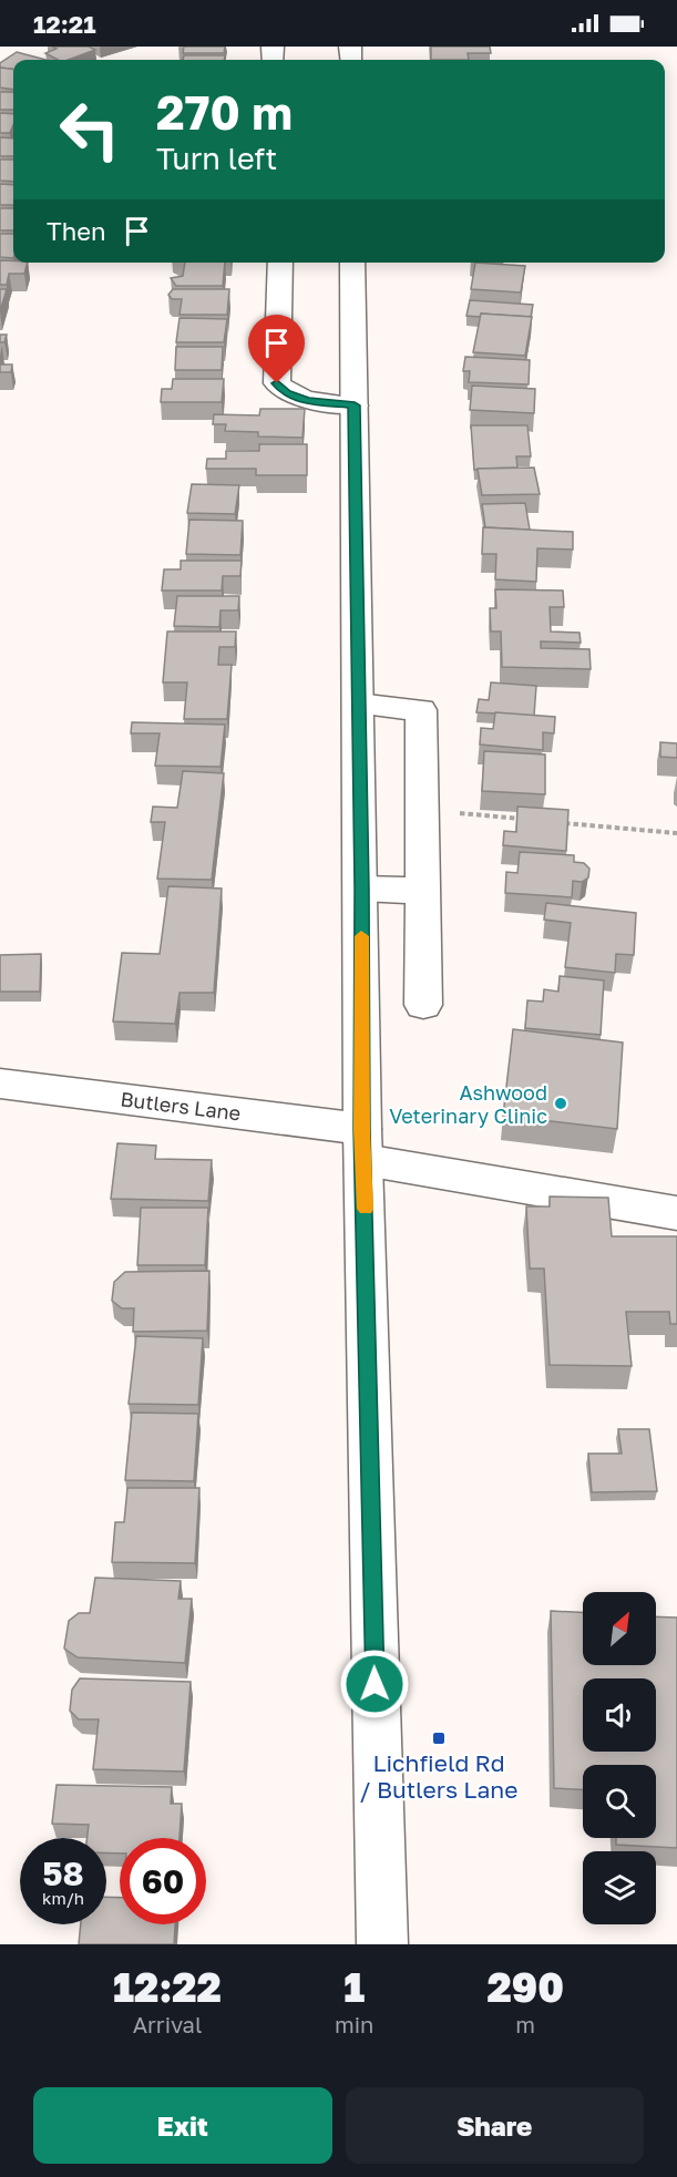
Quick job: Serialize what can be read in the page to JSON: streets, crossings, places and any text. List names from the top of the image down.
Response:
{
  "streets": {
    "main road": ["Butlers Lane"]
  },
  "places": {
    "other": ["Ashwood Veterinary Clinic"],
    "transit": ["Lichfield Rd / Butlers Lane"]
  },
  "north": "top right",
  "page": {
    "status": "12:21",
    "turn": ["270 m", "Turn left"],
    "then": "Then",
    "speed": "58 km/h",
    "limit": "60",
    "eta": [
      "12:22",
      "Arrival",
      "1",
      "min",
      "290",
      "m"
    ],
    "buttons": ["Exit", "Share"]
  }
}
